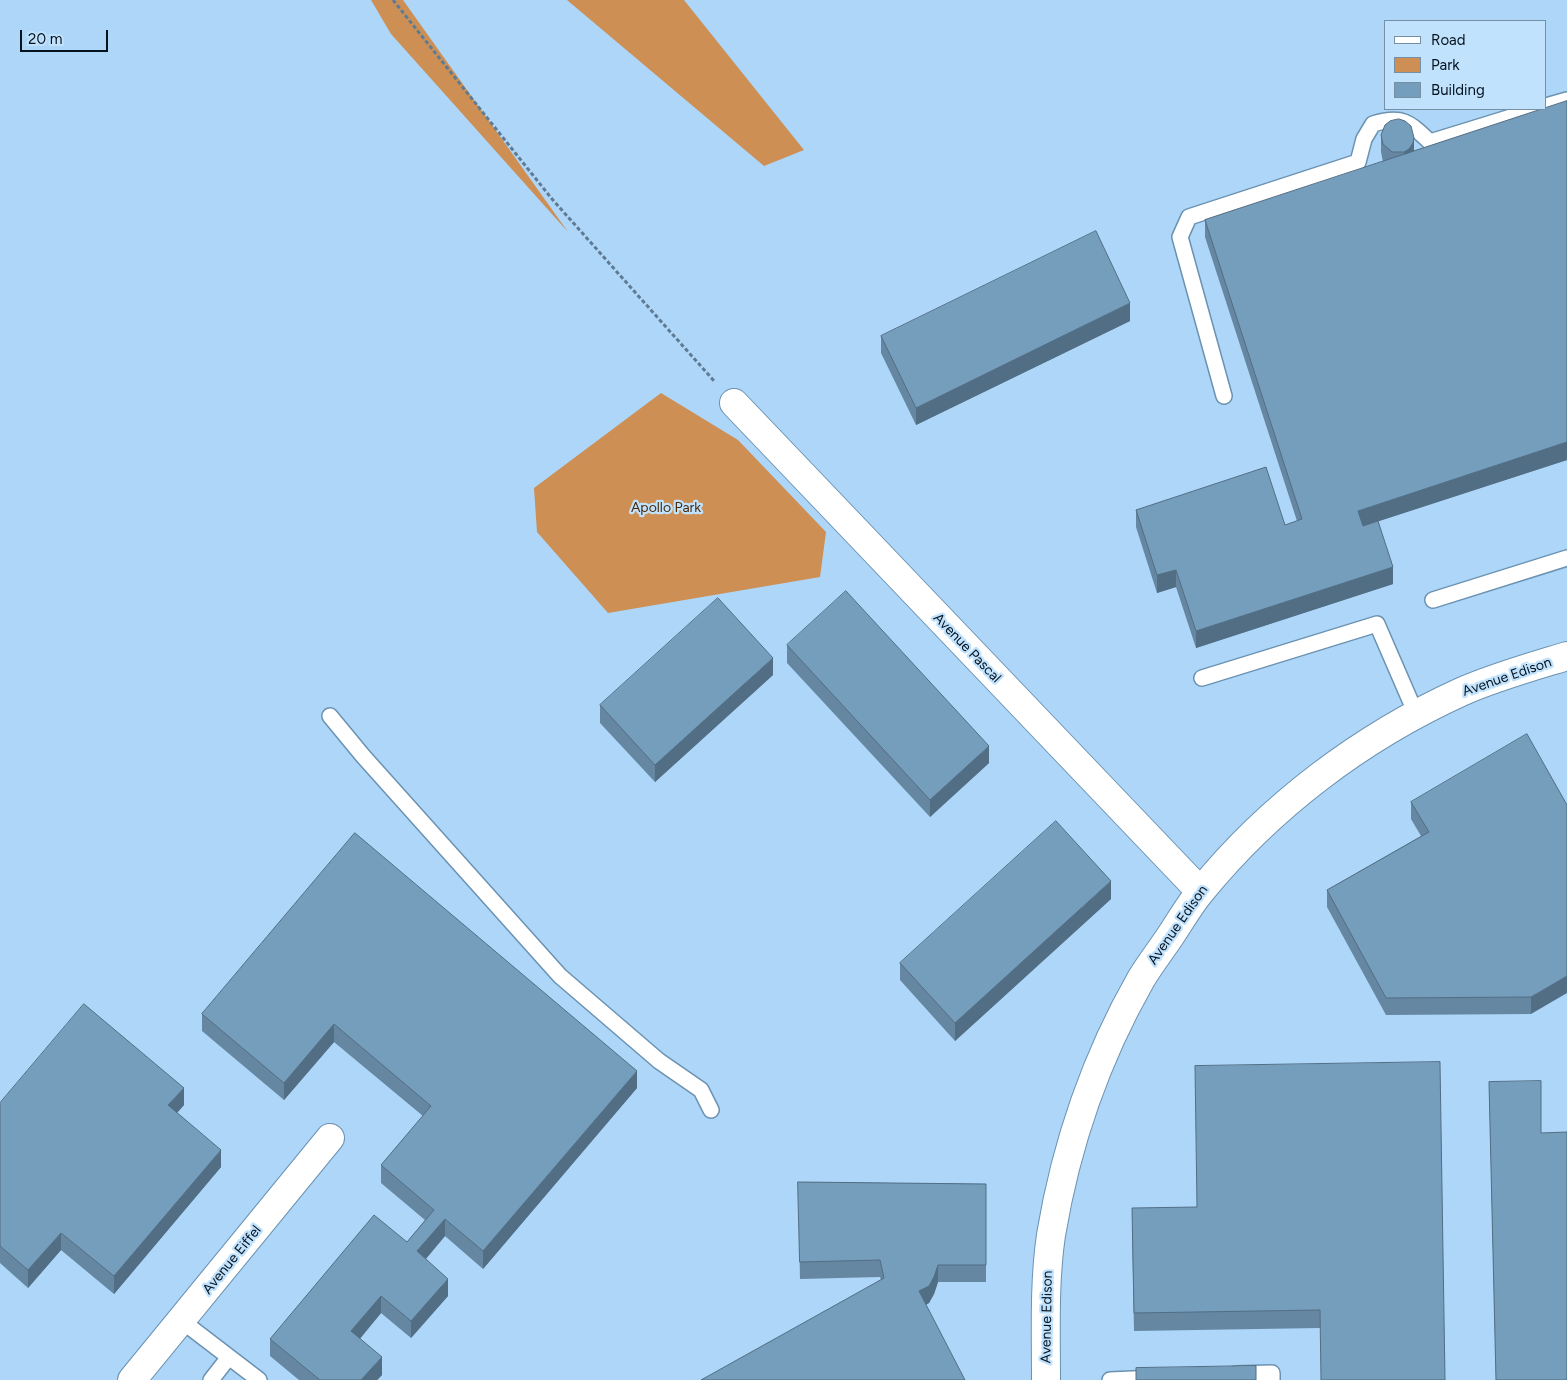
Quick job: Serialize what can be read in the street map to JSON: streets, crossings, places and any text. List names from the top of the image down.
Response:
{
  "streets": {
    "street": ["Avenue Pascal", "Avenue Edison", "Avenue Eiffel"]
  },
  "crossings": [
    ["Avenue Pascal", "Avenue Edison"]
  ],
  "parks": ["Apollo Park"],
  "legend": ["Road", "Park", "Building"],
  "scale_bar": "20 m"
}
